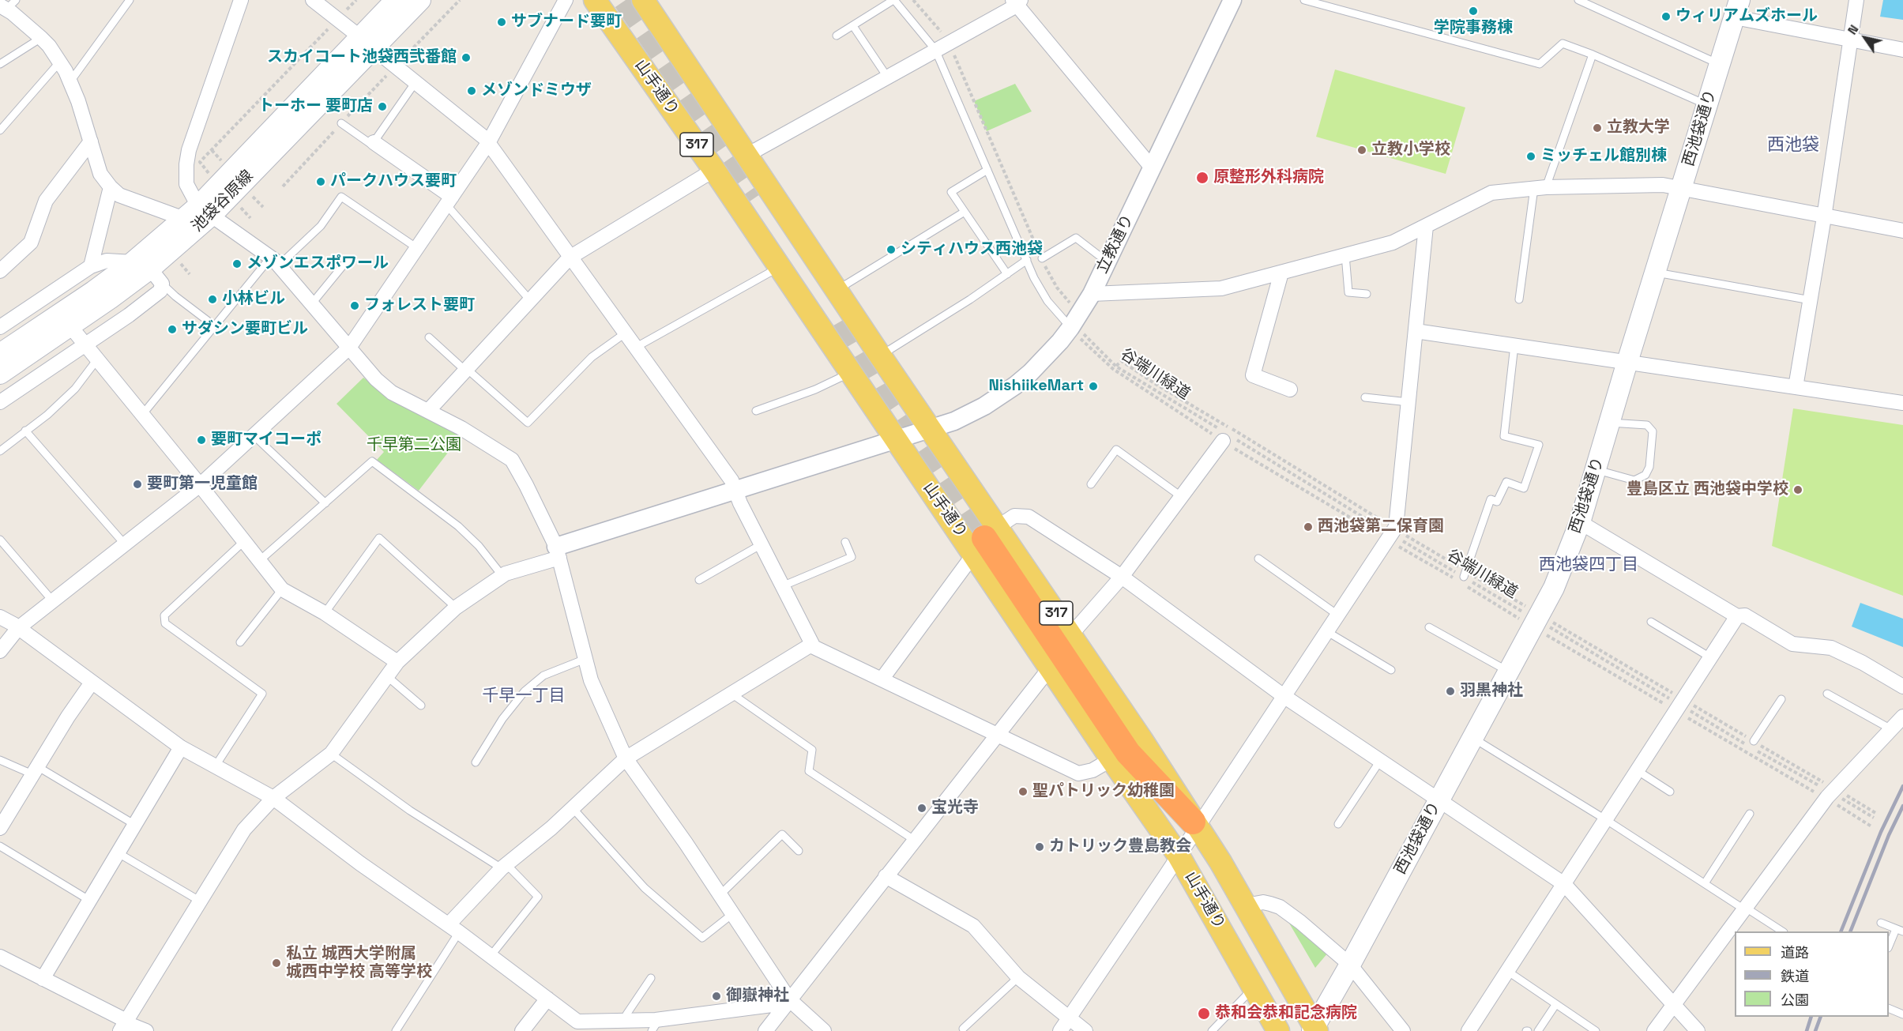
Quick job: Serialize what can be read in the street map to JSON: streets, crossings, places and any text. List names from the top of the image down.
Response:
{
  "streets": {
    "main road": [
      "山手通り",
      "西池袋通り",
      "317",
      "池袋谷原線"
    ],
    "street": ["立教通り"],
    "path": ["谷端川緑道"]
  },
  "crossings": [
    ["山手通り", "西池袋通り"],
    ["山手通り", "立教通り"],
    ["西池袋通り", "谷端川緑道"],
    ["立教通り", "谷端川緑道"]
  ],
  "districts": ["西池袋", "西池袋四丁目", "千早一丁目"],
  "parks": ["千早第二公園"],
  "places": [
    "学院事務棟",
    "ウィリアムズホール",
    "サブナード要町",
    "スカイコート池袋西弐番館",
    "メゾンドミウザ",
    "トーホー 要町店",
    "立教大学",
    "立教小学校",
    "ミッチェル館別棟",
    "原整形外科病院",
    "パークハウス要町",
    "シティハウス西池袋",
    "メゾンエスポワール",
    "小林ビル",
    "フォレスト要町",
    "サダシン要町ビル",
    "NishiikeMart",
    "要町マイコーポ",
    "要町第一児童館",
    "豊島区立 西池袋中学校",
    "西池袋第二保育園",
    "羽黒神社",
    "聖パトリック幼稚園",
    "宝光寺",
    "カトリック豊島教会",
    "私立 城西大学附属 城西中学校 高等学校",
    "御嶽神社",
    "恭和会恭和記念病院"
  ],
  "legend": ["道路", "鉄道", "公園"],
  "north": "top left"
}
